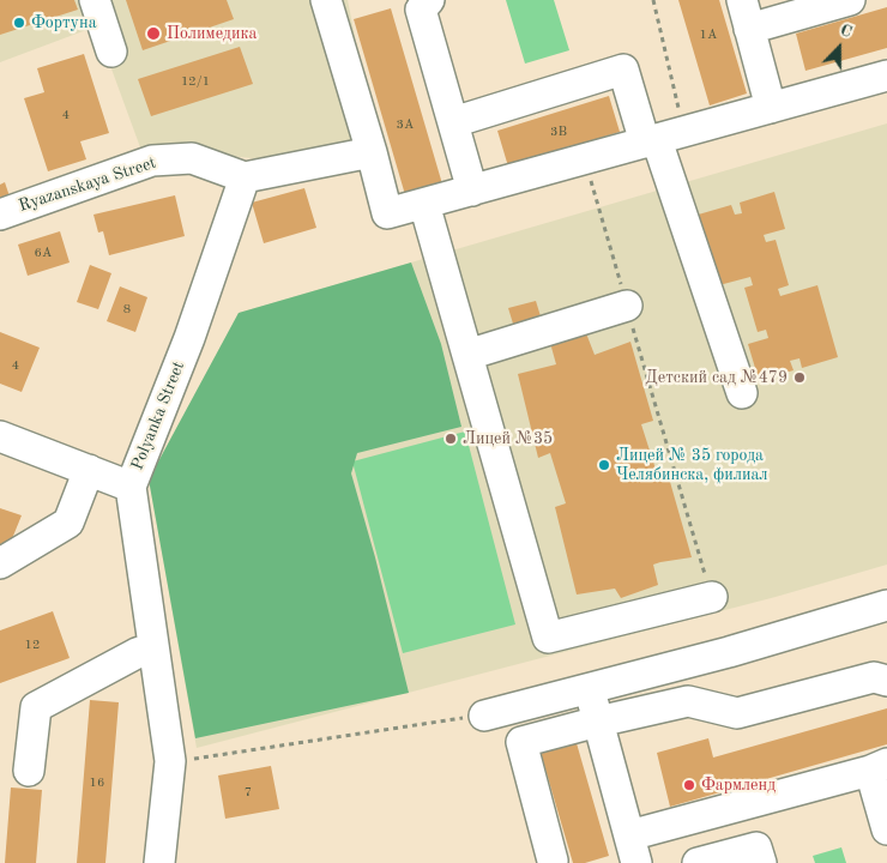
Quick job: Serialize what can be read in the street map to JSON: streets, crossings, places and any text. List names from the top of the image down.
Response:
{
  "streets": {
    "street": ["Ryazanskaya Street", "Polyanka Street"]
  },
  "crossings": [
    ["Ryazanskaya Street", "Polyanka Street"]
  ],
  "places": [
    "Фортуна",
    "Полимедика",
    "Детский сад №479",
    "Лицей №35",
    "Лицей № 35 города Челябинска, филиал",
    "Фармленд"
  ],
  "house_numbers": [
    "1А",
    "12/1",
    "4",
    "3А",
    "3В",
    "6А",
    "8",
    "4",
    "12",
    "16",
    "7"
  ],
  "north": "top"
}
